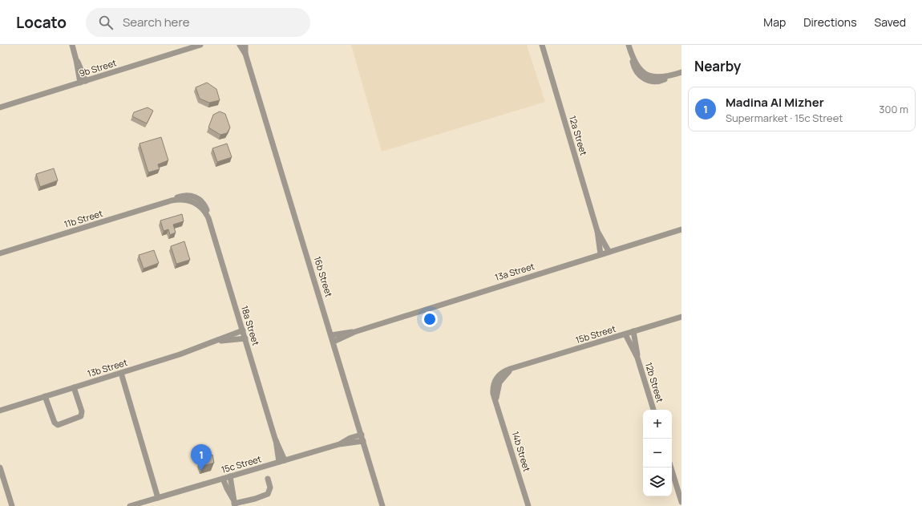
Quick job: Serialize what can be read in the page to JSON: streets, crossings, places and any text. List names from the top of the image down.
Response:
{
  "streets": {
    "street": [
      "9b Street",
      "12a Street",
      "11b Street",
      "13a Street",
      "16b Street",
      "18a Street",
      "15b Street",
      "13b Street",
      "12b Street",
      "14b Street",
      "15c Street"
    ]
  },
  "crossings": [
    ["12a Street", "13a Street"],
    ["11b Street", "18a Street"],
    ["13a Street", "16b Street"],
    ["16b Street", "15c Street"],
    ["18a Street", "13b Street"],
    ["18a Street", "15c Street"],
    ["15b Street", "12b Street"],
    ["15b Street", "14b Street"]
  ],
  "page": {
    "header": "Locato",
    "search": "Search here",
    "nav": ["Map", "Directions", "Saved"],
    "heading": "Nearby",
    "list": [
      {
        "mark": "1",
        "name": "Madina Al Mizher",
        "note": "Supermarket · 15c Street",
        "value": "300 m"
      }
    ],
    "map_buttons": ["+", "−"],
    "pins": "1"
  }
}
